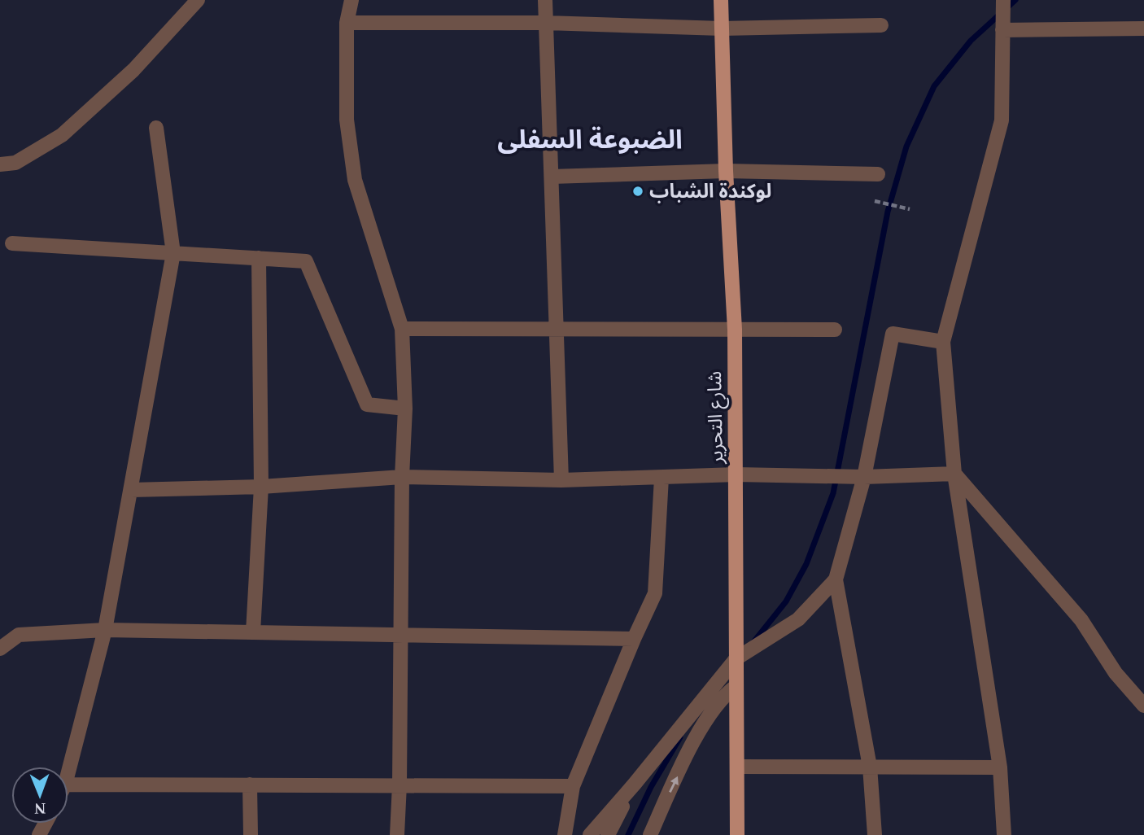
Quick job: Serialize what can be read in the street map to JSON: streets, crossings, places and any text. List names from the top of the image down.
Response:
{
  "streets": {
    "main road": ["شارع التحرير"]
  },
  "districts": ["الضبوعة السفلى"],
  "places": ["لوكندة الشباب"],
  "north": "bottom"
}
